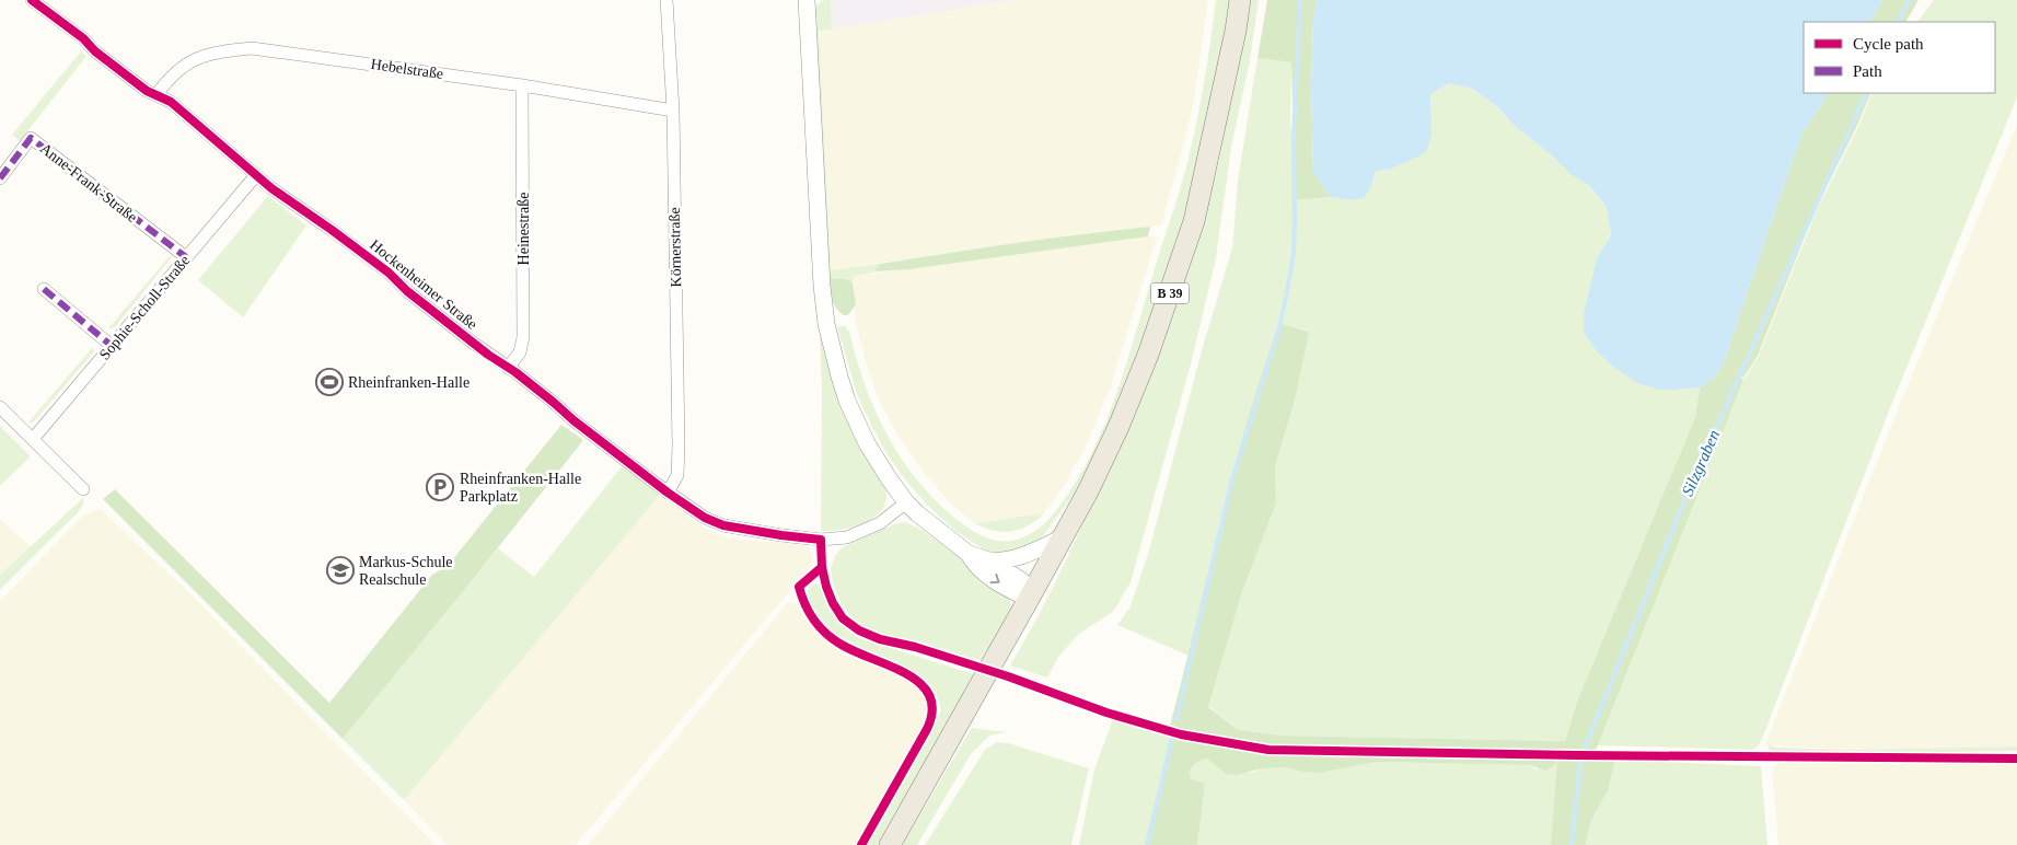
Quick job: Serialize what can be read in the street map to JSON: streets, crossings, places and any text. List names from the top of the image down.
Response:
{
  "streets": {
    "main road": ["B 39"],
    "street": [
      "Hebelstraße",
      "Anne-Frank-Straße",
      "Heinestraße",
      "Körnerstraße",
      "Hockenheimer Straße",
      "Sophie-Scholl-Straße"
    ]
  },
  "crossings": [
    ["Hebelstraße", "Heinestraße"],
    ["Hebelstraße", "Körnerstraße"],
    ["Hebelstraße", "Hockenheimer Straße"],
    ["Anne-Frank-Straße", "Sophie-Scholl-Straße"],
    ["Heinestraße", "Hockenheimer Straße"],
    ["Körnerstraße", "Hockenheimer Straße"],
    ["Hockenheimer Straße", "Sophie-Scholl-Straße"]
  ],
  "water": ["Silzgraben"],
  "places": {
    "sports": ["Rheinfranken-Halle"],
    "parking": ["Rheinfranken-Halle Parkplatz"],
    "school or university": ["Markus-Schule Realschule"]
  },
  "legend": ["Cycle path", "Path"]
}
